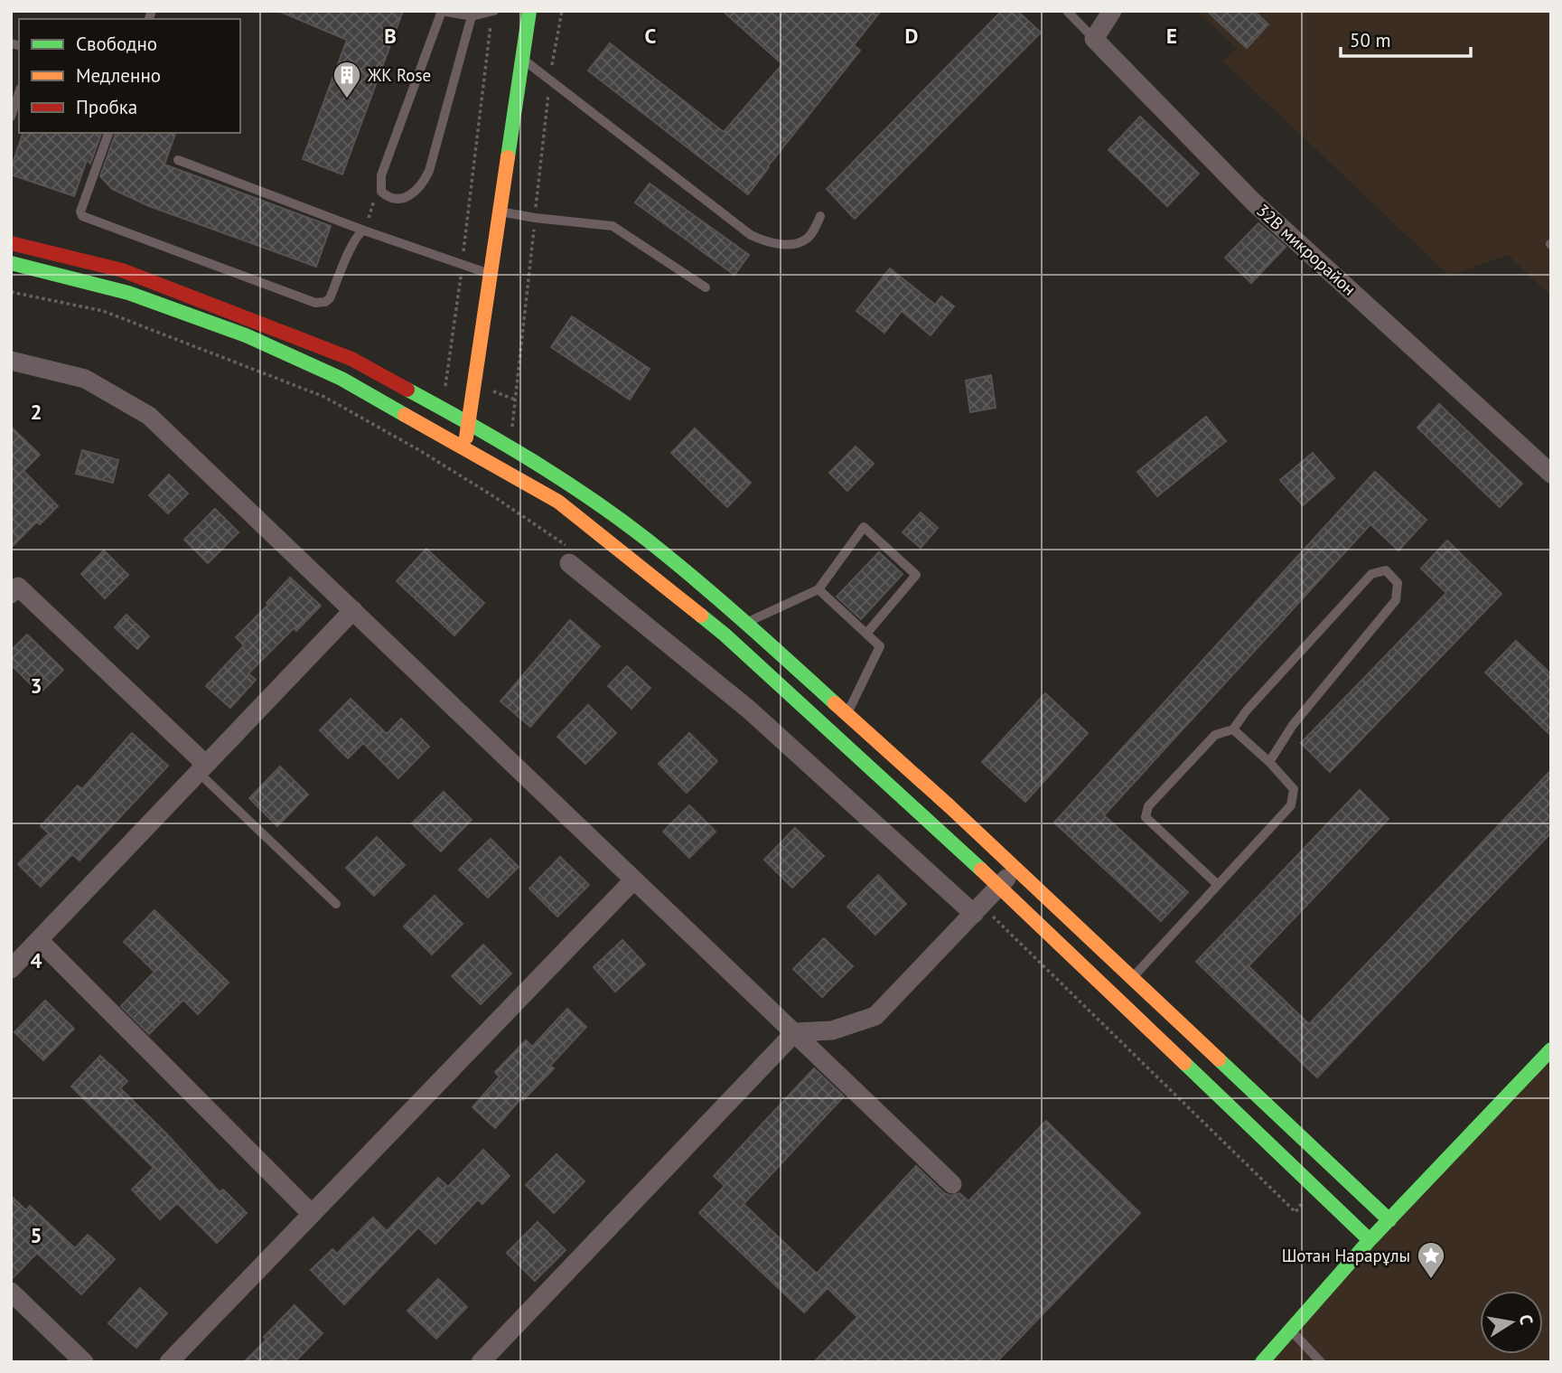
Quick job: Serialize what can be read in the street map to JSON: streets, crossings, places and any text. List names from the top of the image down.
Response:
{
  "streets": {
    "street": ["32В микрорайон"]
  },
  "places": {
    "building": ["ЖК Rose"],
    "place": ["Шотан Нарарұлы"]
  },
  "legend": ["Свободно", "Медленно", "Пробка"],
  "scale_bar": "50 m",
  "north": "right",
  "grid": {
    "columns": [
      "B",
      "C",
      "D",
      "E"
    ],
    "rows": [
      "2",
      "3",
      "4",
      "5"
    ]
  }
}
